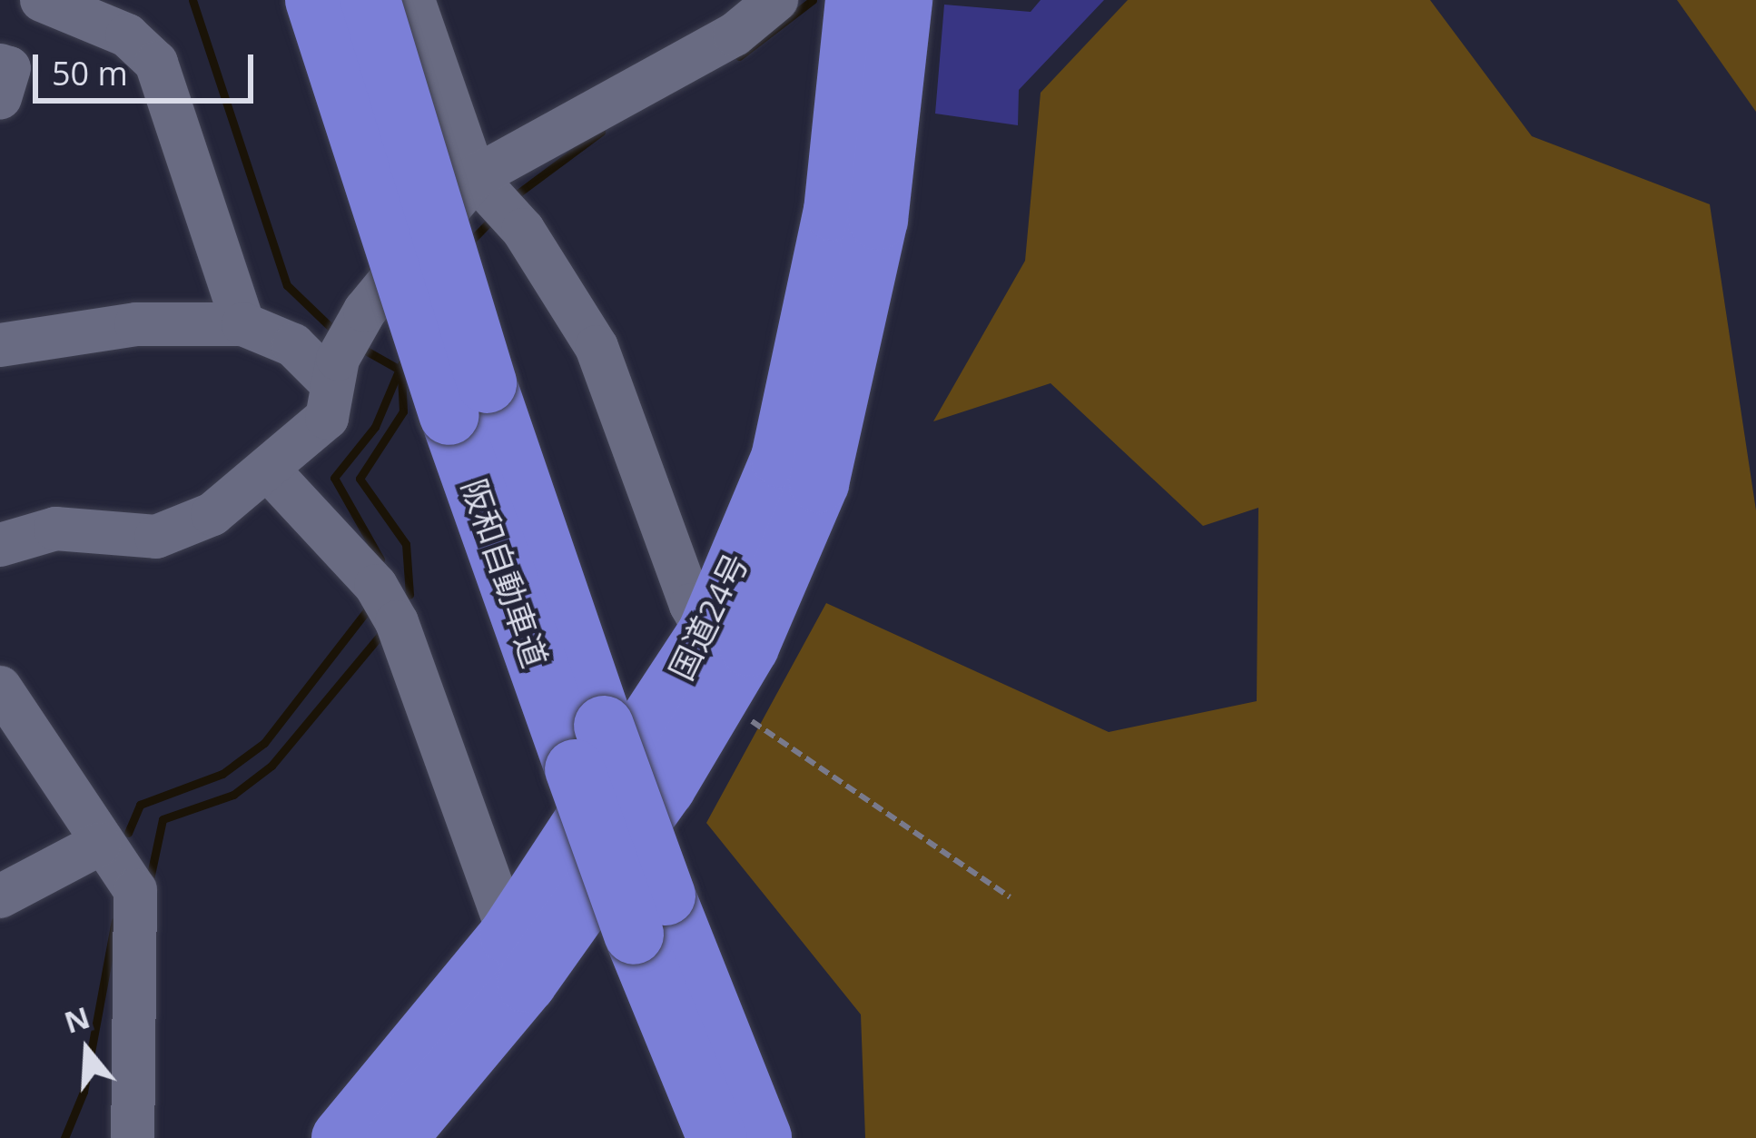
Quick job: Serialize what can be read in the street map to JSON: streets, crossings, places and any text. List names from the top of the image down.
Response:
{
  "streets": {
    "highway": ["阪和自動車道", "国道24号"]
  },
  "scale_bar": "50 m",
  "north": "top"
}
